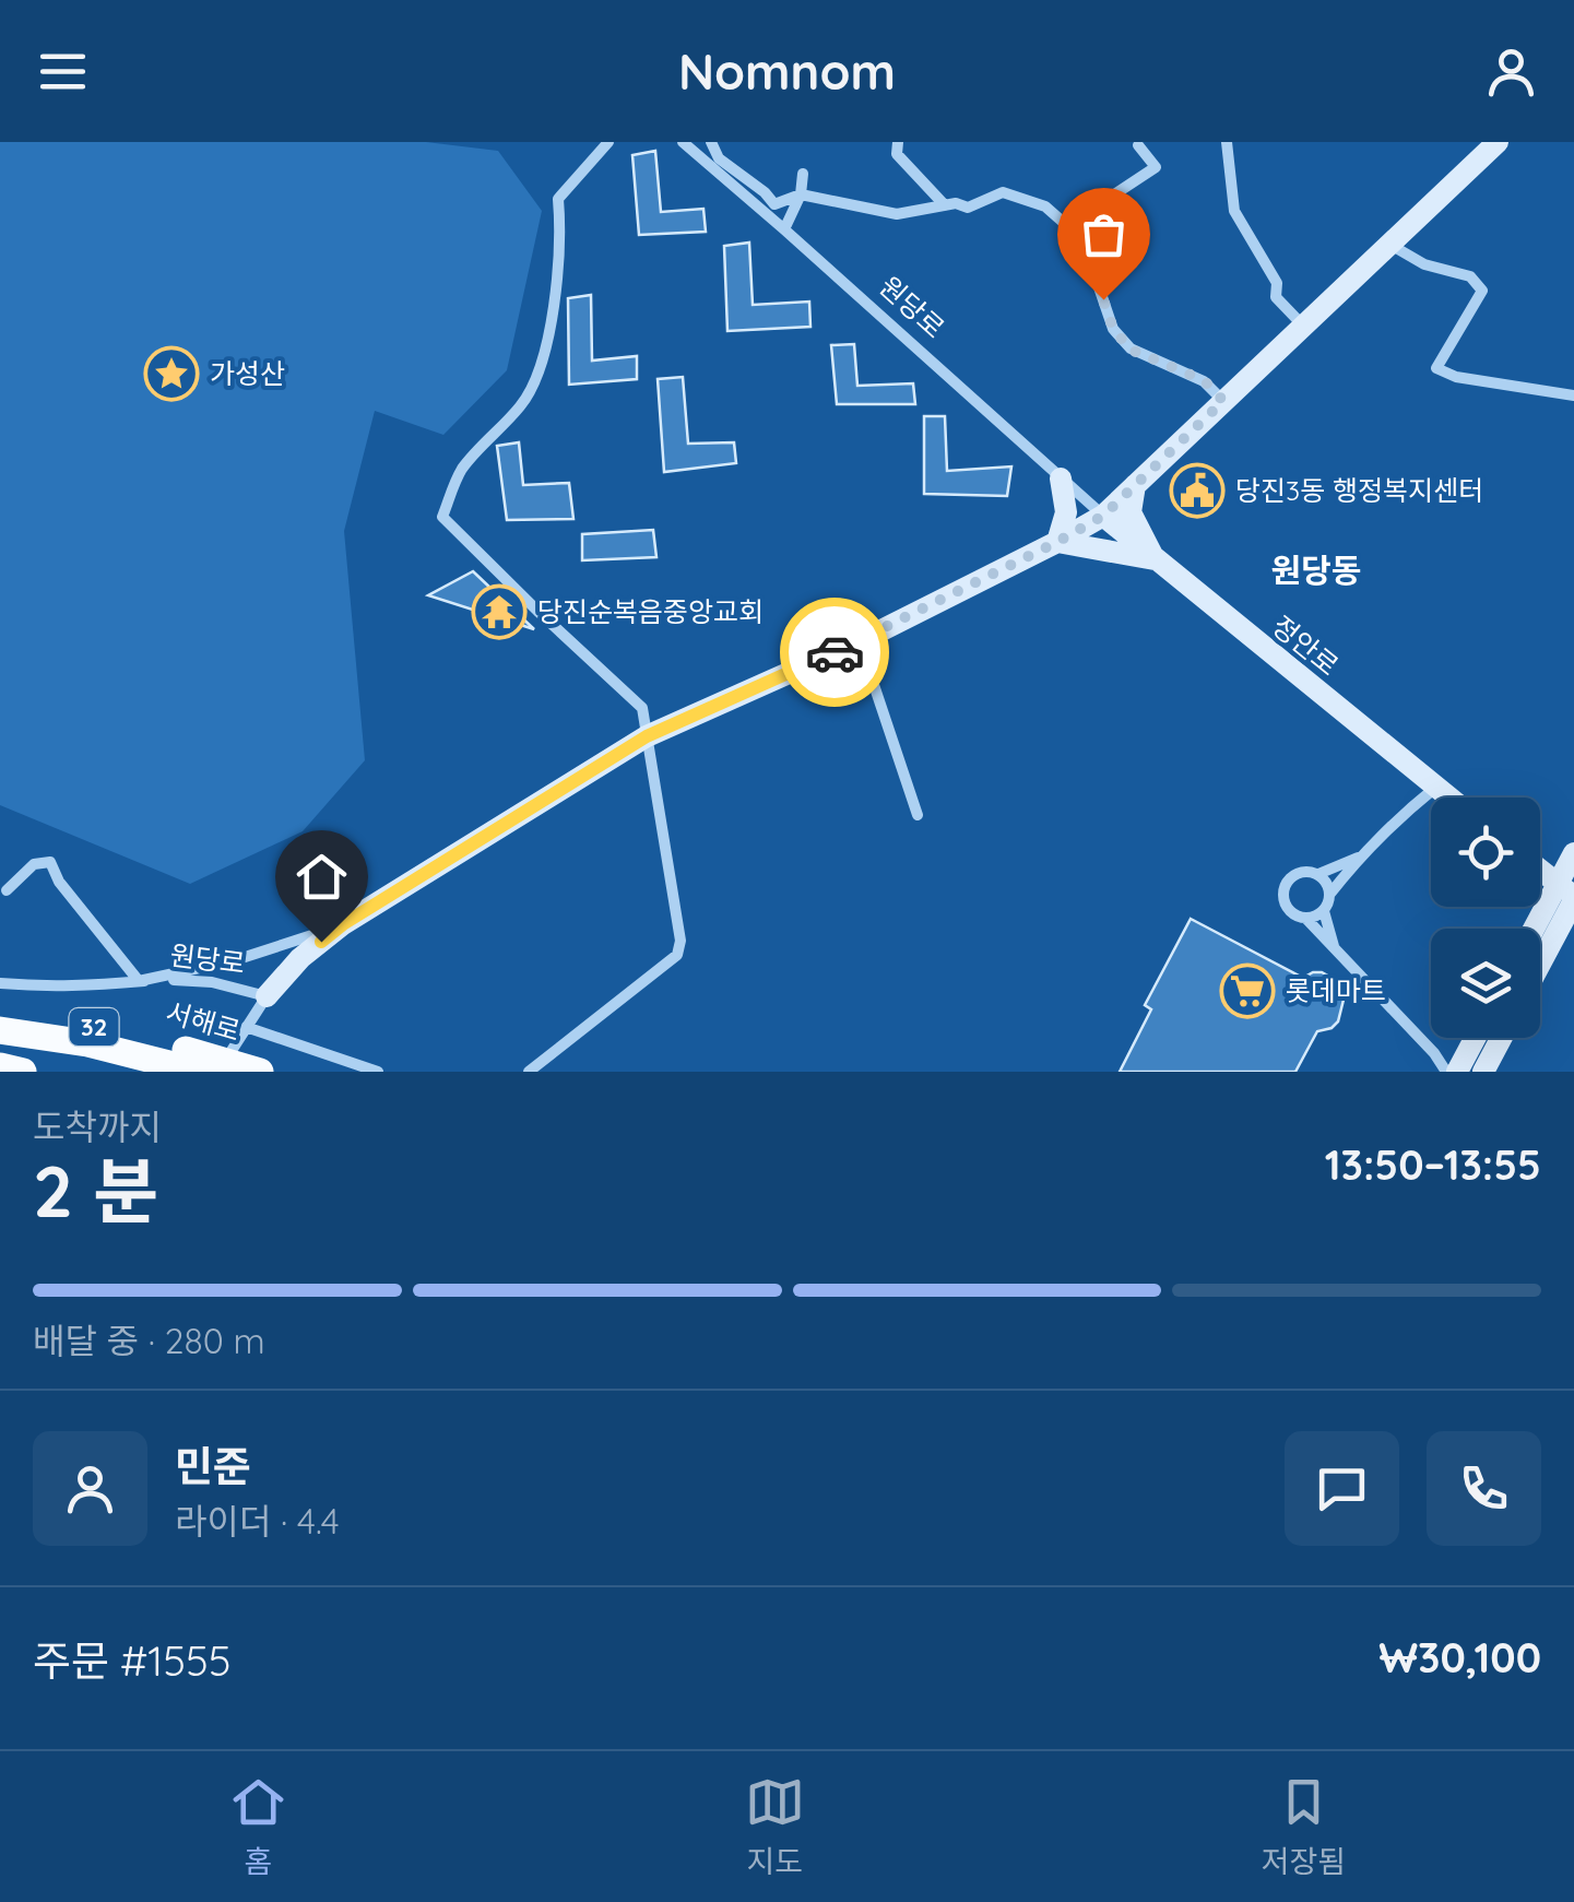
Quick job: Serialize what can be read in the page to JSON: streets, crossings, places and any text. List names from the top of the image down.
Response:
{
  "streets": {
    "main road": ["서해로", "32"],
    "street": ["원당로", "정안로"]
  },
  "crossings": [
    ["원당로", "정안로"]
  ],
  "districts": ["원당동"],
  "places": {
    "place": ["가성산"],
    "public building": ["당진3동 행정복지센터"],
    "temple": ["당진순복음중앙교회"],
    "supermarket": ["롯데마트"]
  },
  "page": {
    "header": "Nomnom",
    "heading": ["2 분", "도착까지", "13:50–13:55"],
    "panel": [
      "민준",
      "라이더 · 4.4",
      "주문 #1555",
      "₩30,100"
    ],
    "bar": "배달 중 · 280 m",
    "tabs": ["홈", "지도", "저장됨"]
  }
}
